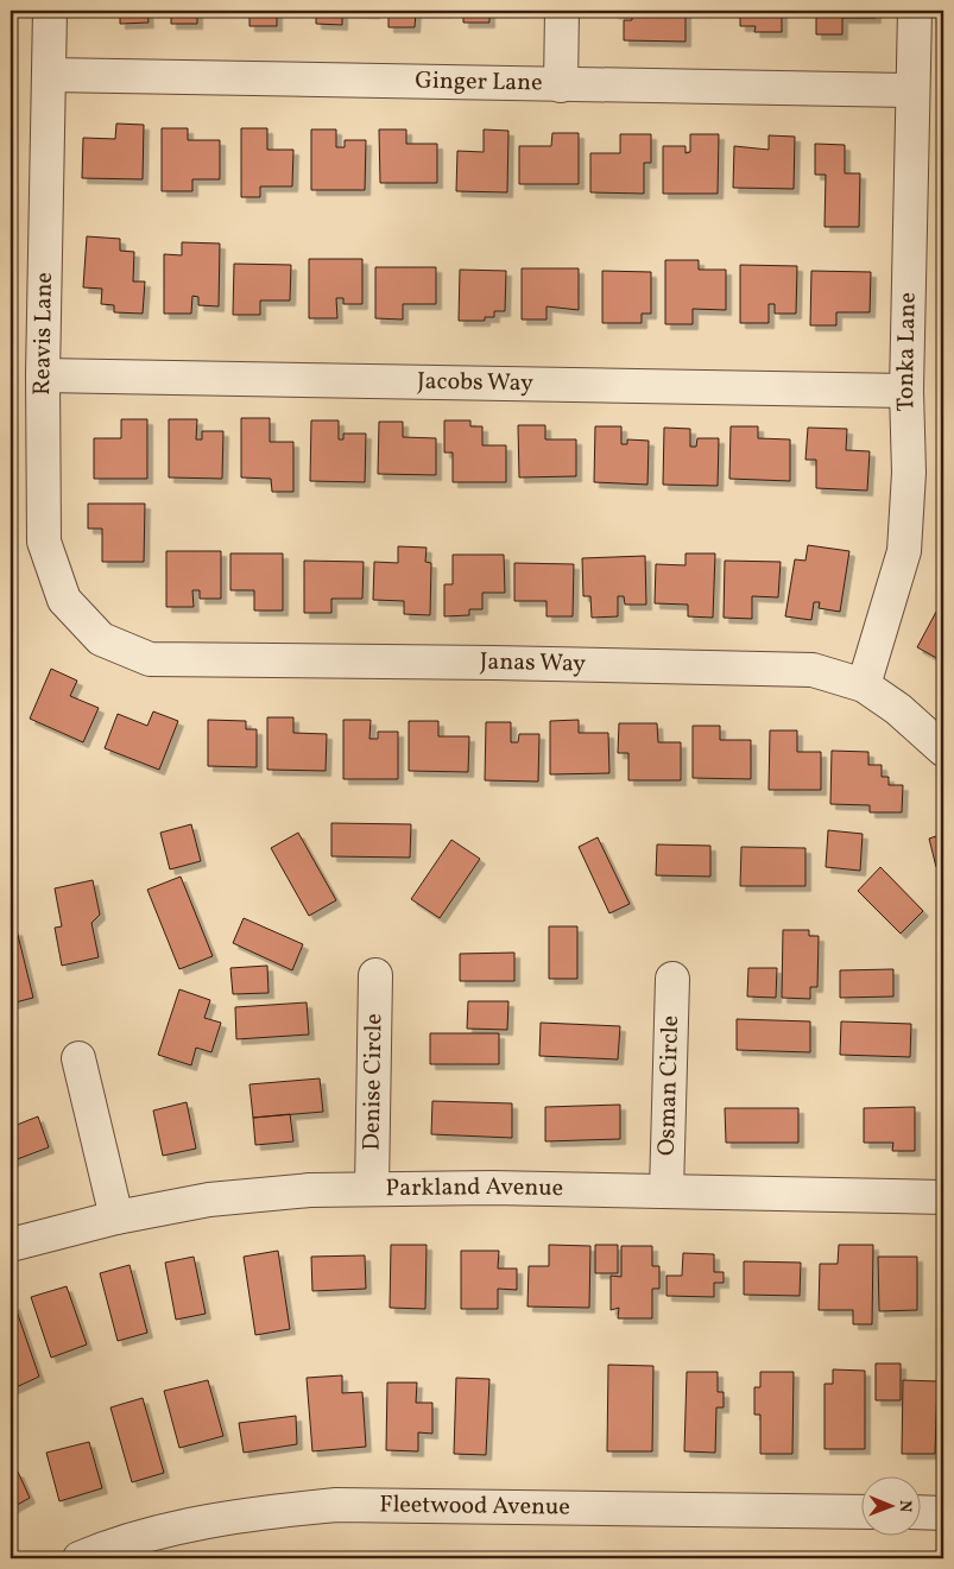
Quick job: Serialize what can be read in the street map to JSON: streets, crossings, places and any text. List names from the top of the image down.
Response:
{
  "streets": {
    "street": [
      "Ginger Lane",
      "Reavis Lane",
      "Tonka Lane",
      "Jacobs Way",
      "Janas Way",
      "Denise Circle",
      "Osman Circle",
      "Parkland Avenue",
      "Fleetwood Avenue"
    ]
  },
  "crossings": [
    ["Ginger Lane", "Reavis Lane"],
    ["Ginger Lane", "Tonka Lane"],
    ["Reavis Lane", "Jacobs Way"],
    ["Reavis Lane", "Janas Way"],
    ["Tonka Lane", "Jacobs Way"],
    ["Tonka Lane", "Janas Way"],
    ["Denise Circle", "Parkland Avenue"],
    ["Osman Circle", "Parkland Avenue"]
  ],
  "north": "right"
}
